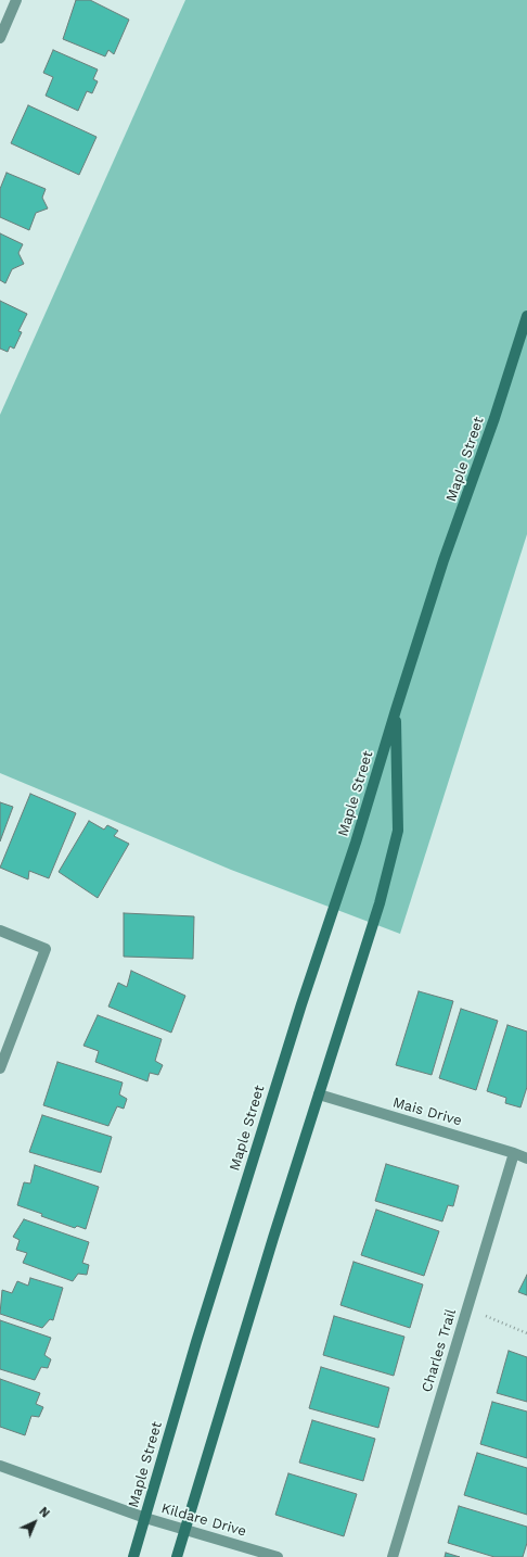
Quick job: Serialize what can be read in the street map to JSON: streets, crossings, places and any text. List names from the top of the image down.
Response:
{
  "streets": {
    "street": [
      "Maple Street",
      "Mais Drive",
      "Charles Trail",
      "Kildare Drive"
    ]
  },
  "crossings": [
    ["Maple Street", "Mais Drive"],
    ["Maple Street", "Kildare Drive"],
    ["Mais Drive", "Charles Trail"]
  ],
  "north": "top right"
}
